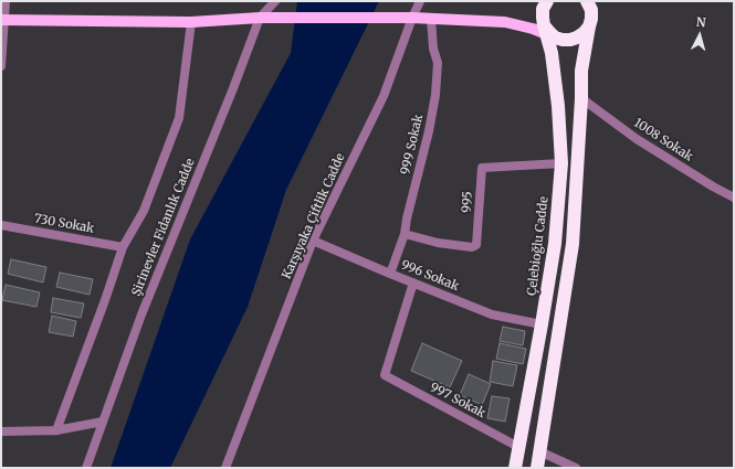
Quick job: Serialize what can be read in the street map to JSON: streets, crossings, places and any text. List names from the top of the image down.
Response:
{
  "streets": {
    "highway": ["Çelebioğlu Cadde"],
    "street": [
      "1008 Sokak",
      "999 Sokak",
      "995",
      "Karşıyaka Çiftlik Cadde",
      "730 Sokak",
      "Şirinevler Fidanlık Cadde",
      "996 Sokak",
      "997 Sokak"
    ]
  },
  "crossings": [
    ["999 Sokak", "995"],
    ["999 Sokak", "996 Sokak"],
    ["995", "Çelebioğlu Cadde"],
    ["Karşıyaka Çiftlik Cadde", "996 Sokak"],
    ["Çelebioğlu Cadde", "996 Sokak"],
    ["Çelebioğlu Cadde", "997 Sokak"],
    ["996 Sokak", "997 Sokak"]
  ],
  "north": "top"
}
